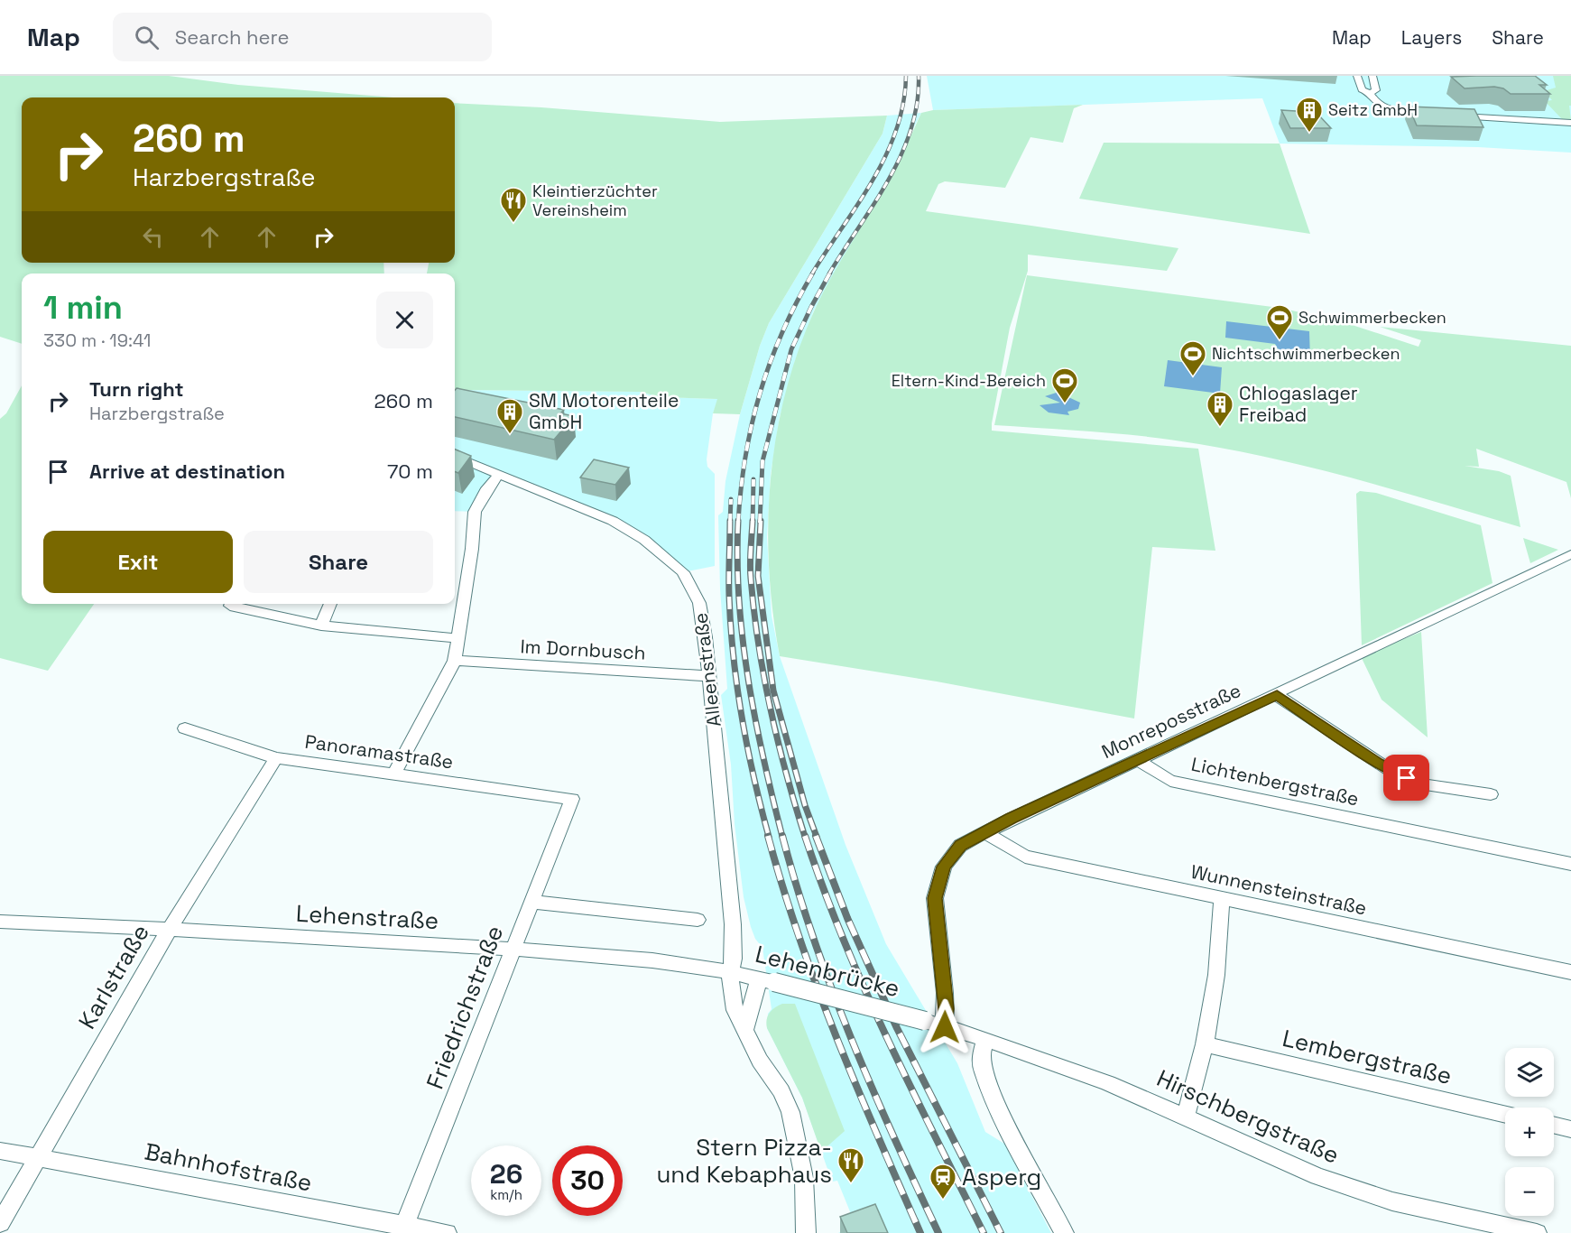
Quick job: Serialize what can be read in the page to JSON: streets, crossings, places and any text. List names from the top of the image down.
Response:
{
  "streets": {
    "street": [
      "Im Dornbusch",
      "Alleenstraße",
      "Monreposstraße",
      "Panoramastraße",
      "Lichtenbergstraße",
      "Wunnensteinstraße",
      "Lehenstraße",
      "Lehenbrücke",
      "Karlstraße",
      "Friedrichstraße",
      "Lembergstraße",
      "Hirschbergstraße",
      "Bahnhofstraße"
    ]
  },
  "crossings": [
    ["Im Dornbusch", "Alleenstraße"],
    ["Alleenstraße", "Lehenstraße"],
    ["Alleenstraße", "Lehenbrücke"],
    ["Monreposstraße", "Lichtenbergstraße"],
    ["Monreposstraße", "Wunnensteinstraße"],
    ["Monreposstraße", "Lehenbrücke"],
    ["Monreposstraße", "Hirschbergstraße"],
    ["Panoramastraße", "Karlstraße"],
    ["Panoramastraße", "Friedrichstraße"],
    ["Lehenstraße", "Lehenbrücke"],
    ["Lehenstraße", "Karlstraße"],
    ["Lehenstraße", "Friedrichstraße"],
    ["Lehenbrücke", "Hirschbergstraße"],
    ["Karlstraße", "Bahnhofstraße"],
    ["Friedrichstraße", "Bahnhofstraße"]
  ],
  "places": {
    "building": ["Seitz GmbH", "Chlogaslager Freibad", "SM Motorenteile GmbH"],
    "restaurant": ["Kleintierzüchter Vereinsheim", "Stern Pizza- und Kebaphaus"],
    "sports": ["Schwimmerbecken", "Nichtschwimmerbecken", "Eltern-Kind-Bereich"],
    "station": ["Asperg"]
  },
  "page": {
    "header": "Map",
    "search": "Search here",
    "nav": ["Map", "Layers", "Share"],
    "turn": ["260 m", "Harzbergstraße"],
    "heading": ["1 min", "330 m · 19:41"],
    "list": [
      {
        "name": "Turn right",
        "note": "Harzbergstraße",
        "value": "260 m"
      },
      {
        "name": "Arrive at destination",
        "value": "70 m"
      }
    ],
    "buttons": ["Exit", "Share"],
    "map_buttons": ["+", "−"],
    "speed": "26 km/h",
    "limit": "30"
  }
}
